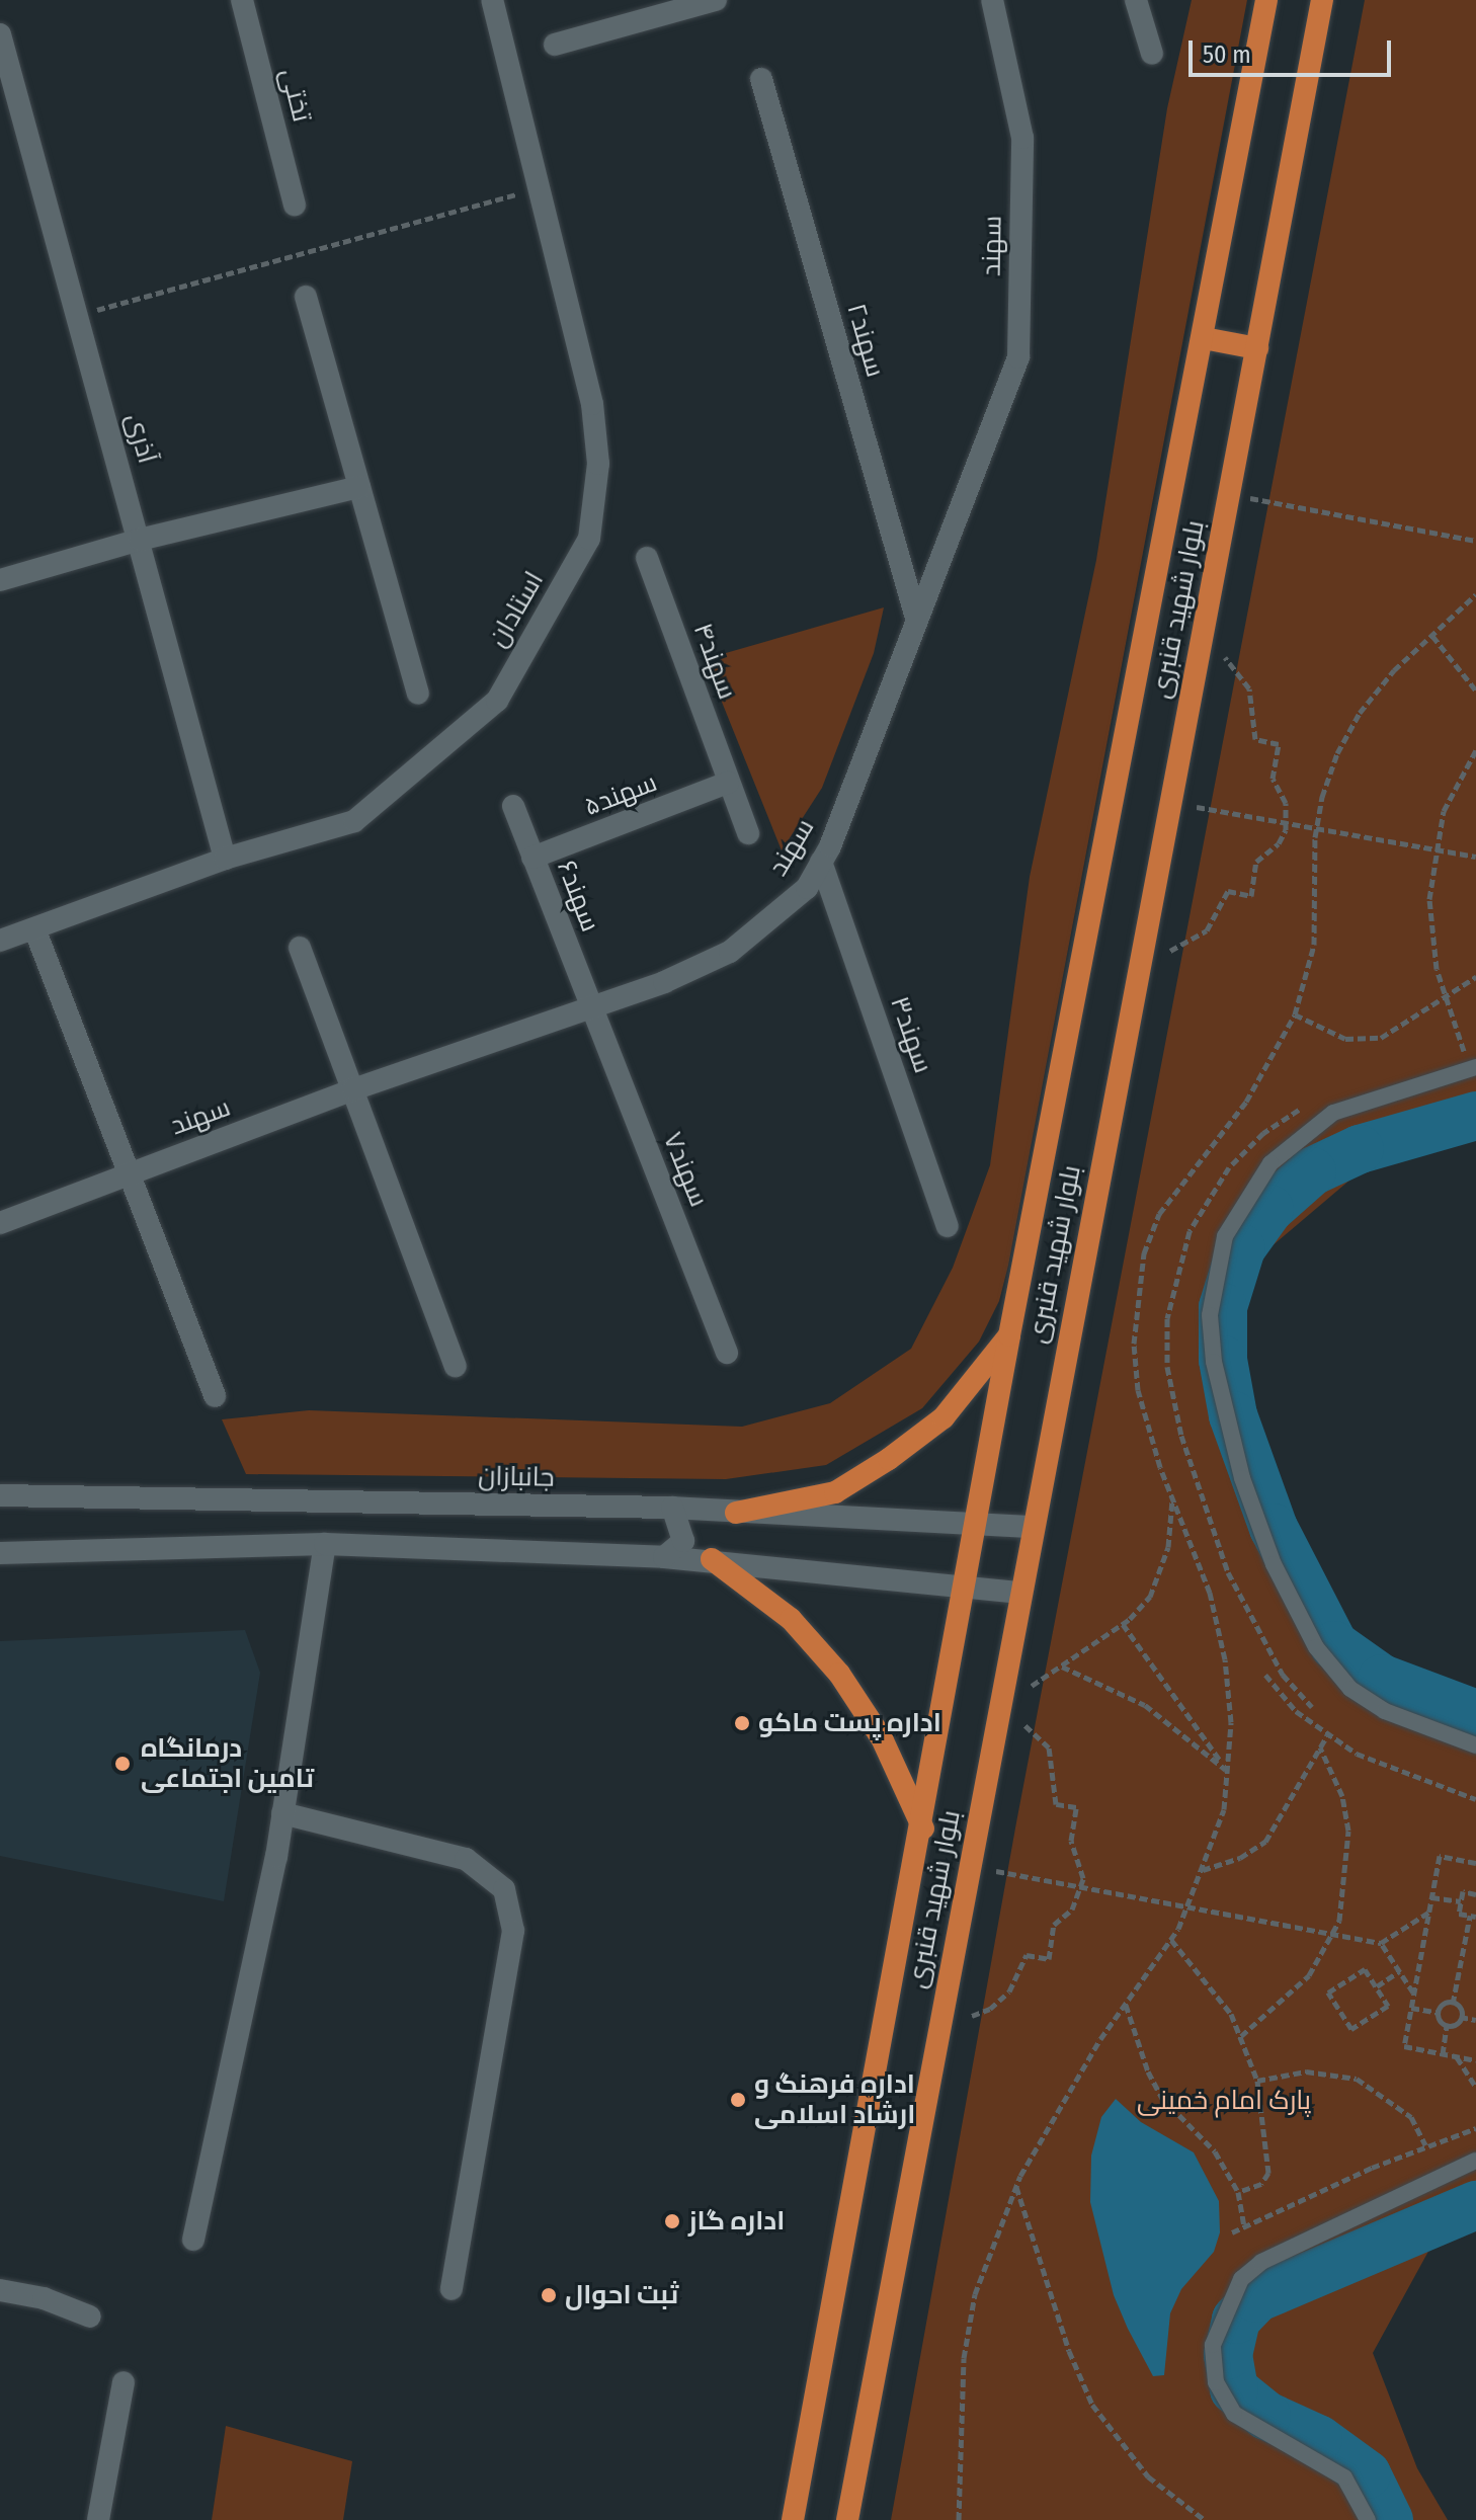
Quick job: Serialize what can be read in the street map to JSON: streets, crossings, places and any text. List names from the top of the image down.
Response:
{
  "streets": {
    "highway": ["بلوار شهید قنبری"],
    "street": [
      "تختی",
      "سهند",
      "سهند۲",
      "آذری",
      "استادان",
      "سهند۴",
      "سهند۵",
      "سهند۶",
      "سهند۳",
      "سهند۷",
      "جانبازان"
    ]
  },
  "crossings": [
    ["سهند", "سهند۲"],
    ["سهند", "سهند۶"],
    ["سهند", "سهند۳"],
    ["سهند", "سهند۷"],
    ["آذری", "استادان"],
    ["بلوار شهید قنبری", "جانبازان"],
    ["سهند۴", "سهند۵"],
    ["سهند۵", "سهند۶"],
    ["سهند۶", "سهند۷"]
  ],
  "parks": ["پارک امام خمینی"],
  "places": [
    "اداره پست ماکو",
    "درمانگاه تامین اجتماعی",
    "اداره فرهنگ و ارشاد اسلامی",
    "اداره گاز",
    "ثبت احوال"
  ],
  "scale_bar": "50 m"
}
